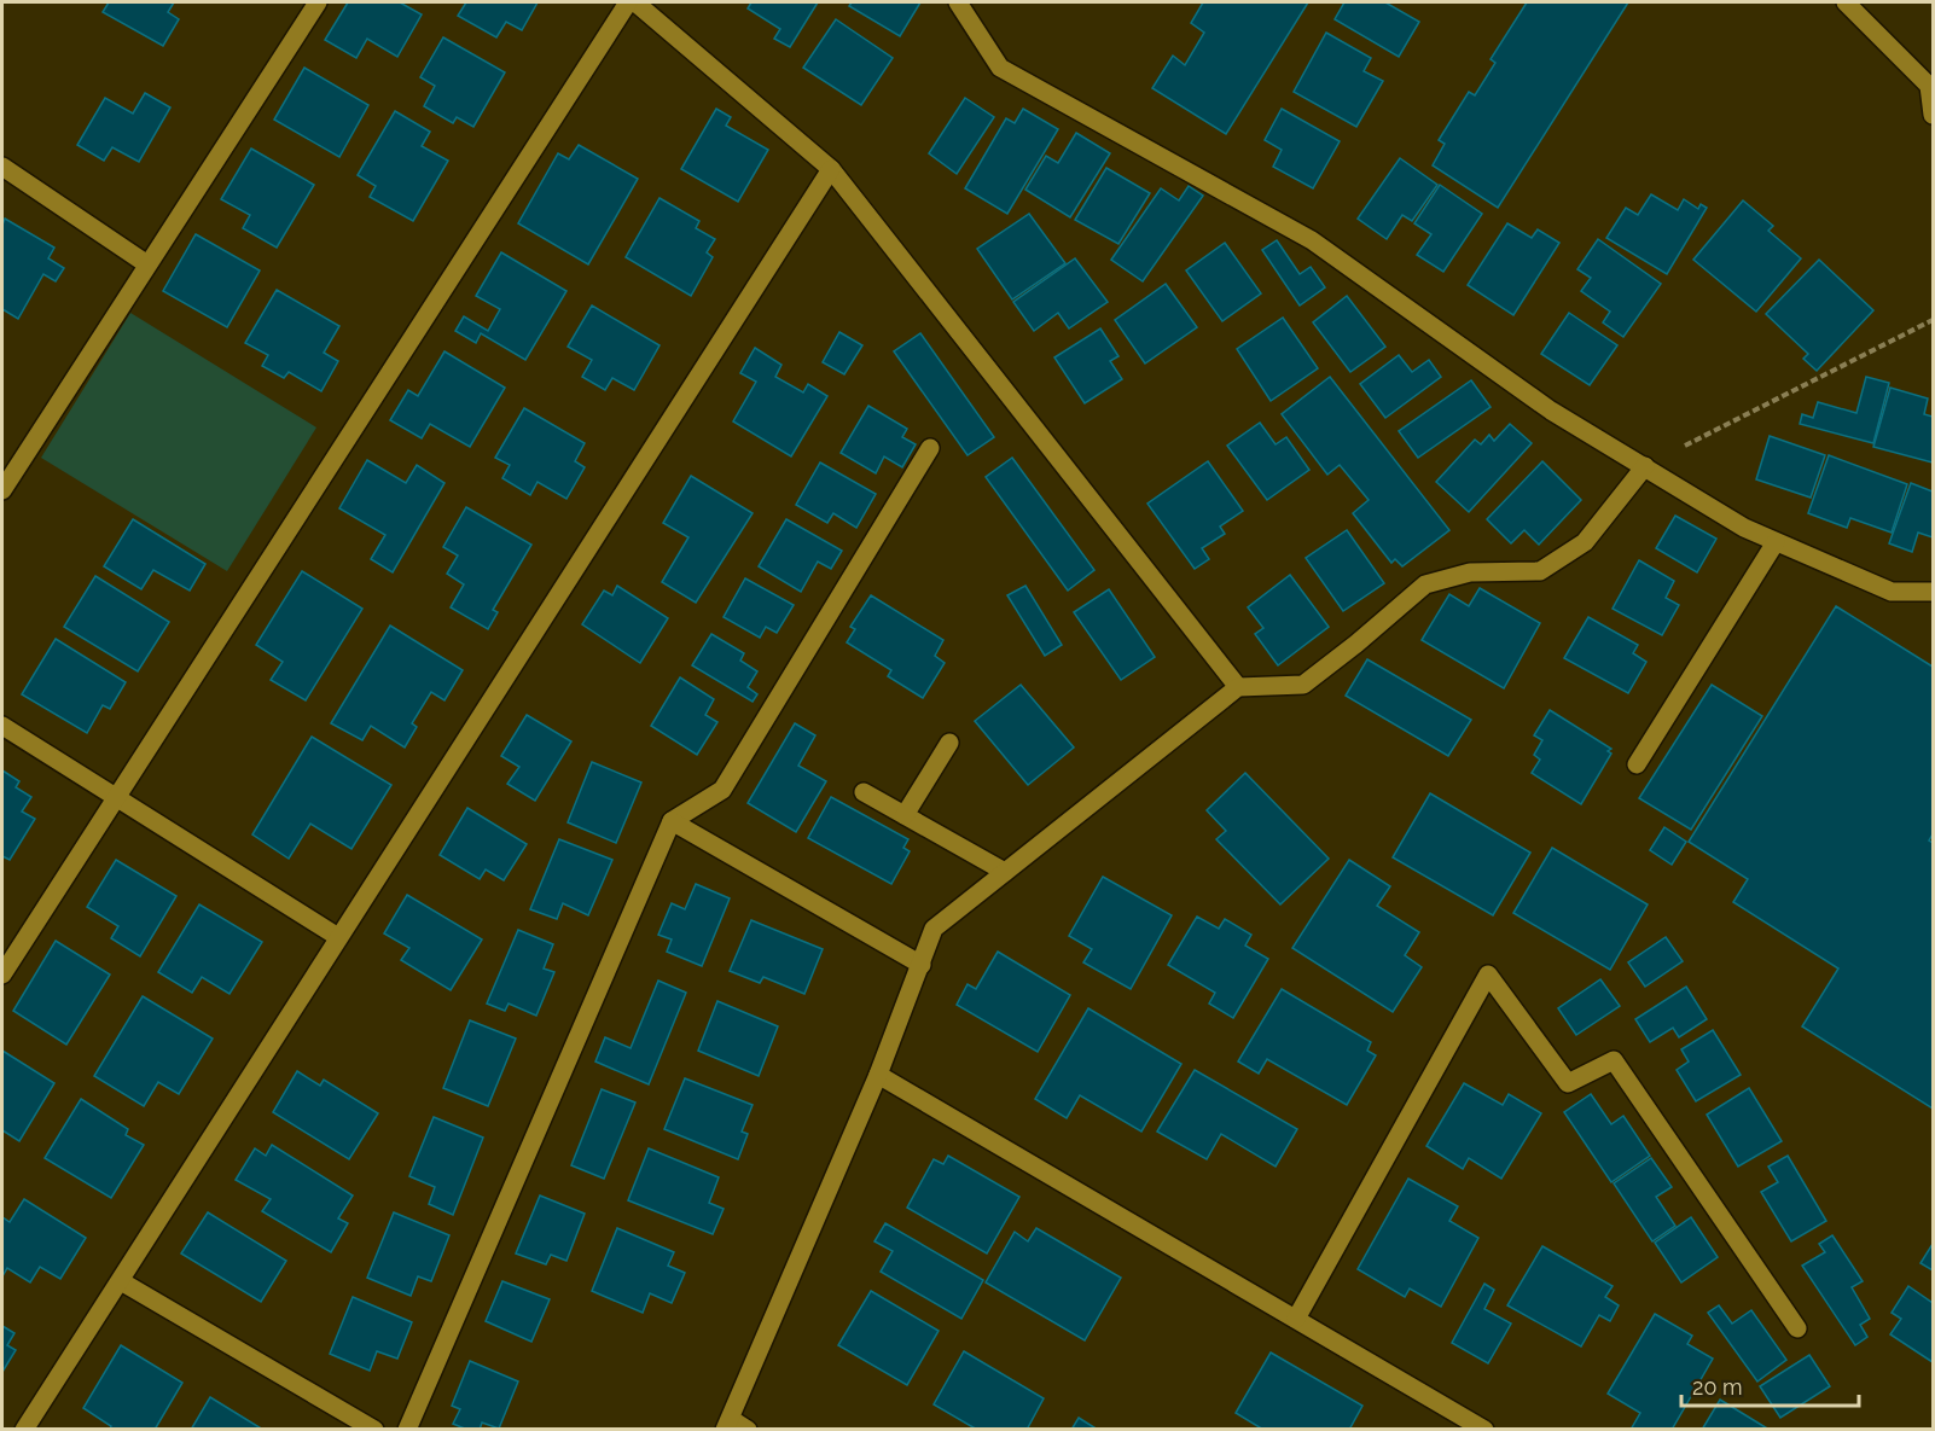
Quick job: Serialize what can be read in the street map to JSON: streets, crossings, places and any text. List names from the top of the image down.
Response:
{
  "scale_bar": "20 m"
}
